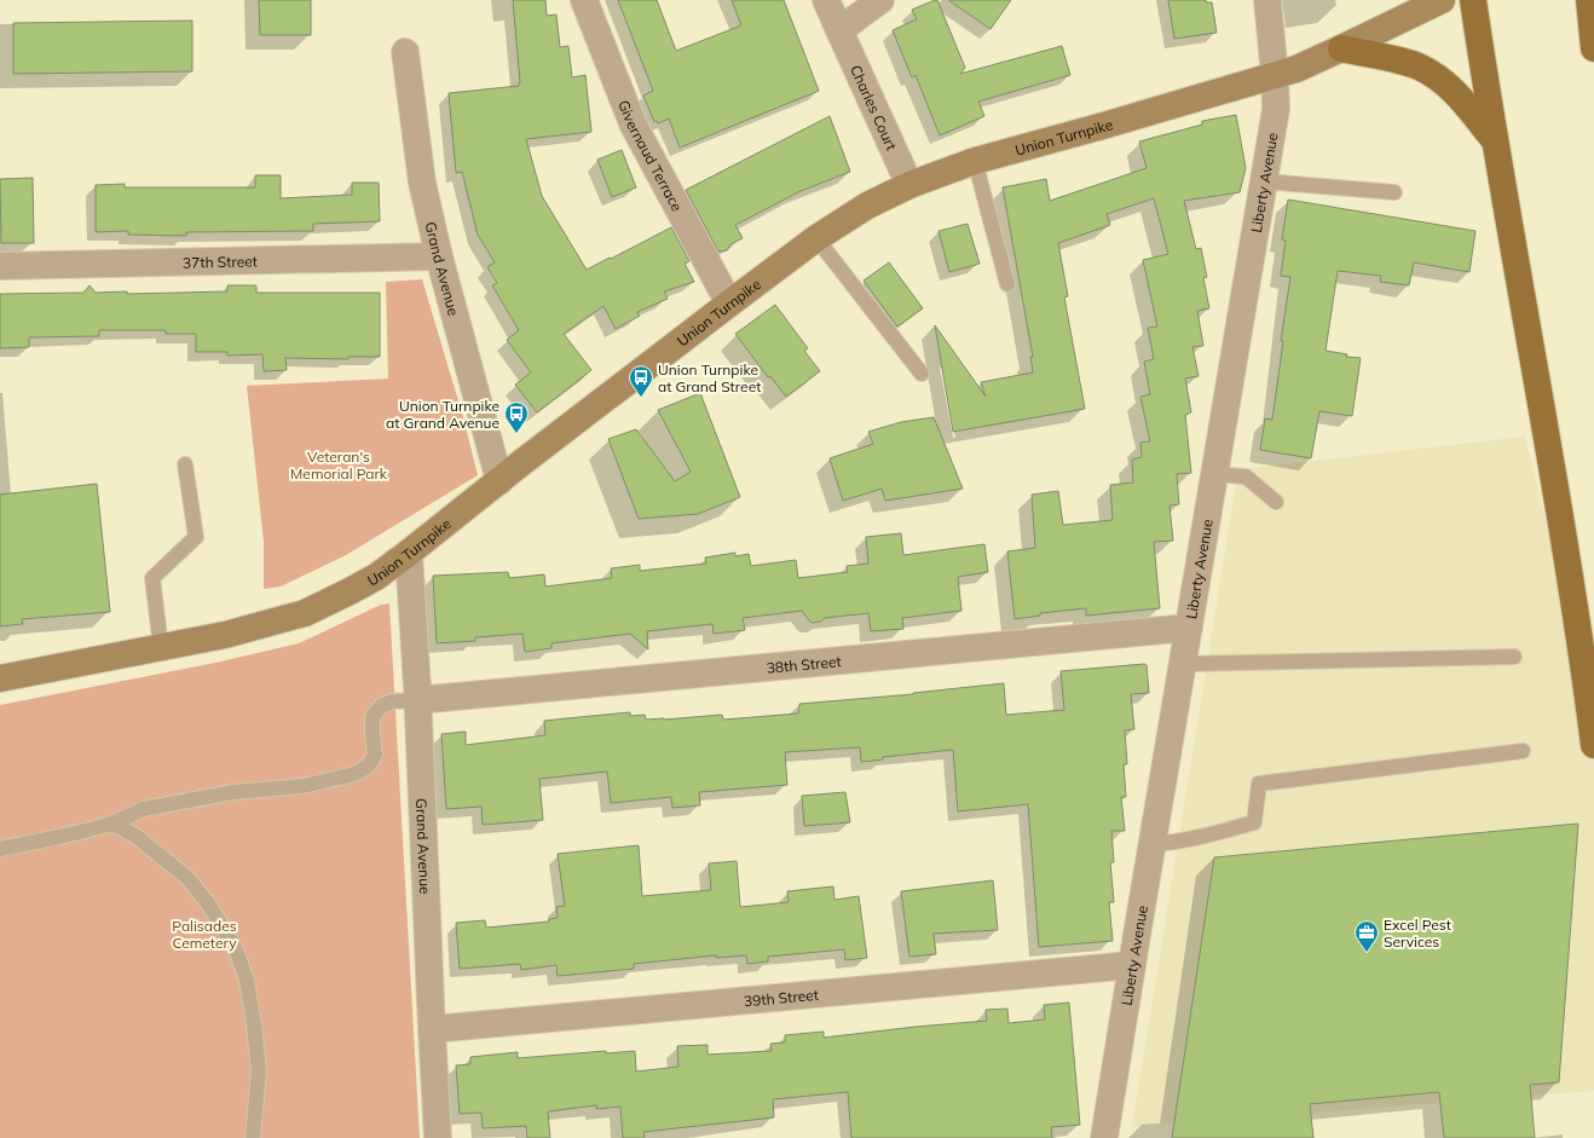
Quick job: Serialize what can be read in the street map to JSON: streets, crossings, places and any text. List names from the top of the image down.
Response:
{
  "streets": {
    "main road": ["Union Turnpike"],
    "street": [
      "Charles Court",
      "Givernaud Terrace",
      "Liberty Avenue",
      "37th Street",
      "Grand Avenue",
      "38th Street",
      "39th Street"
    ]
  },
  "crossings": [
    ["Charles Court", "Union Turnpike"],
    ["Union Turnpike", "Givernaud Terrace"],
    ["Union Turnpike", "Liberty Avenue"],
    ["Union Turnpike", "Grand Avenue"],
    ["Liberty Avenue", "38th Street"],
    ["Liberty Avenue", "39th Street"],
    ["37th Street", "Grand Avenue"],
    ["Grand Avenue", "38th Street"],
    ["Grand Avenue", "39th Street"]
  ],
  "parks": ["Veteran's Memorial Park", "Palisades Cemetery"],
  "places": {
    "bus stop": ["Union Turnpike at Grand Street", "Union Turnpike at Grand Avenue"],
    "office": ["Excel Pest Services"]
  }
}
